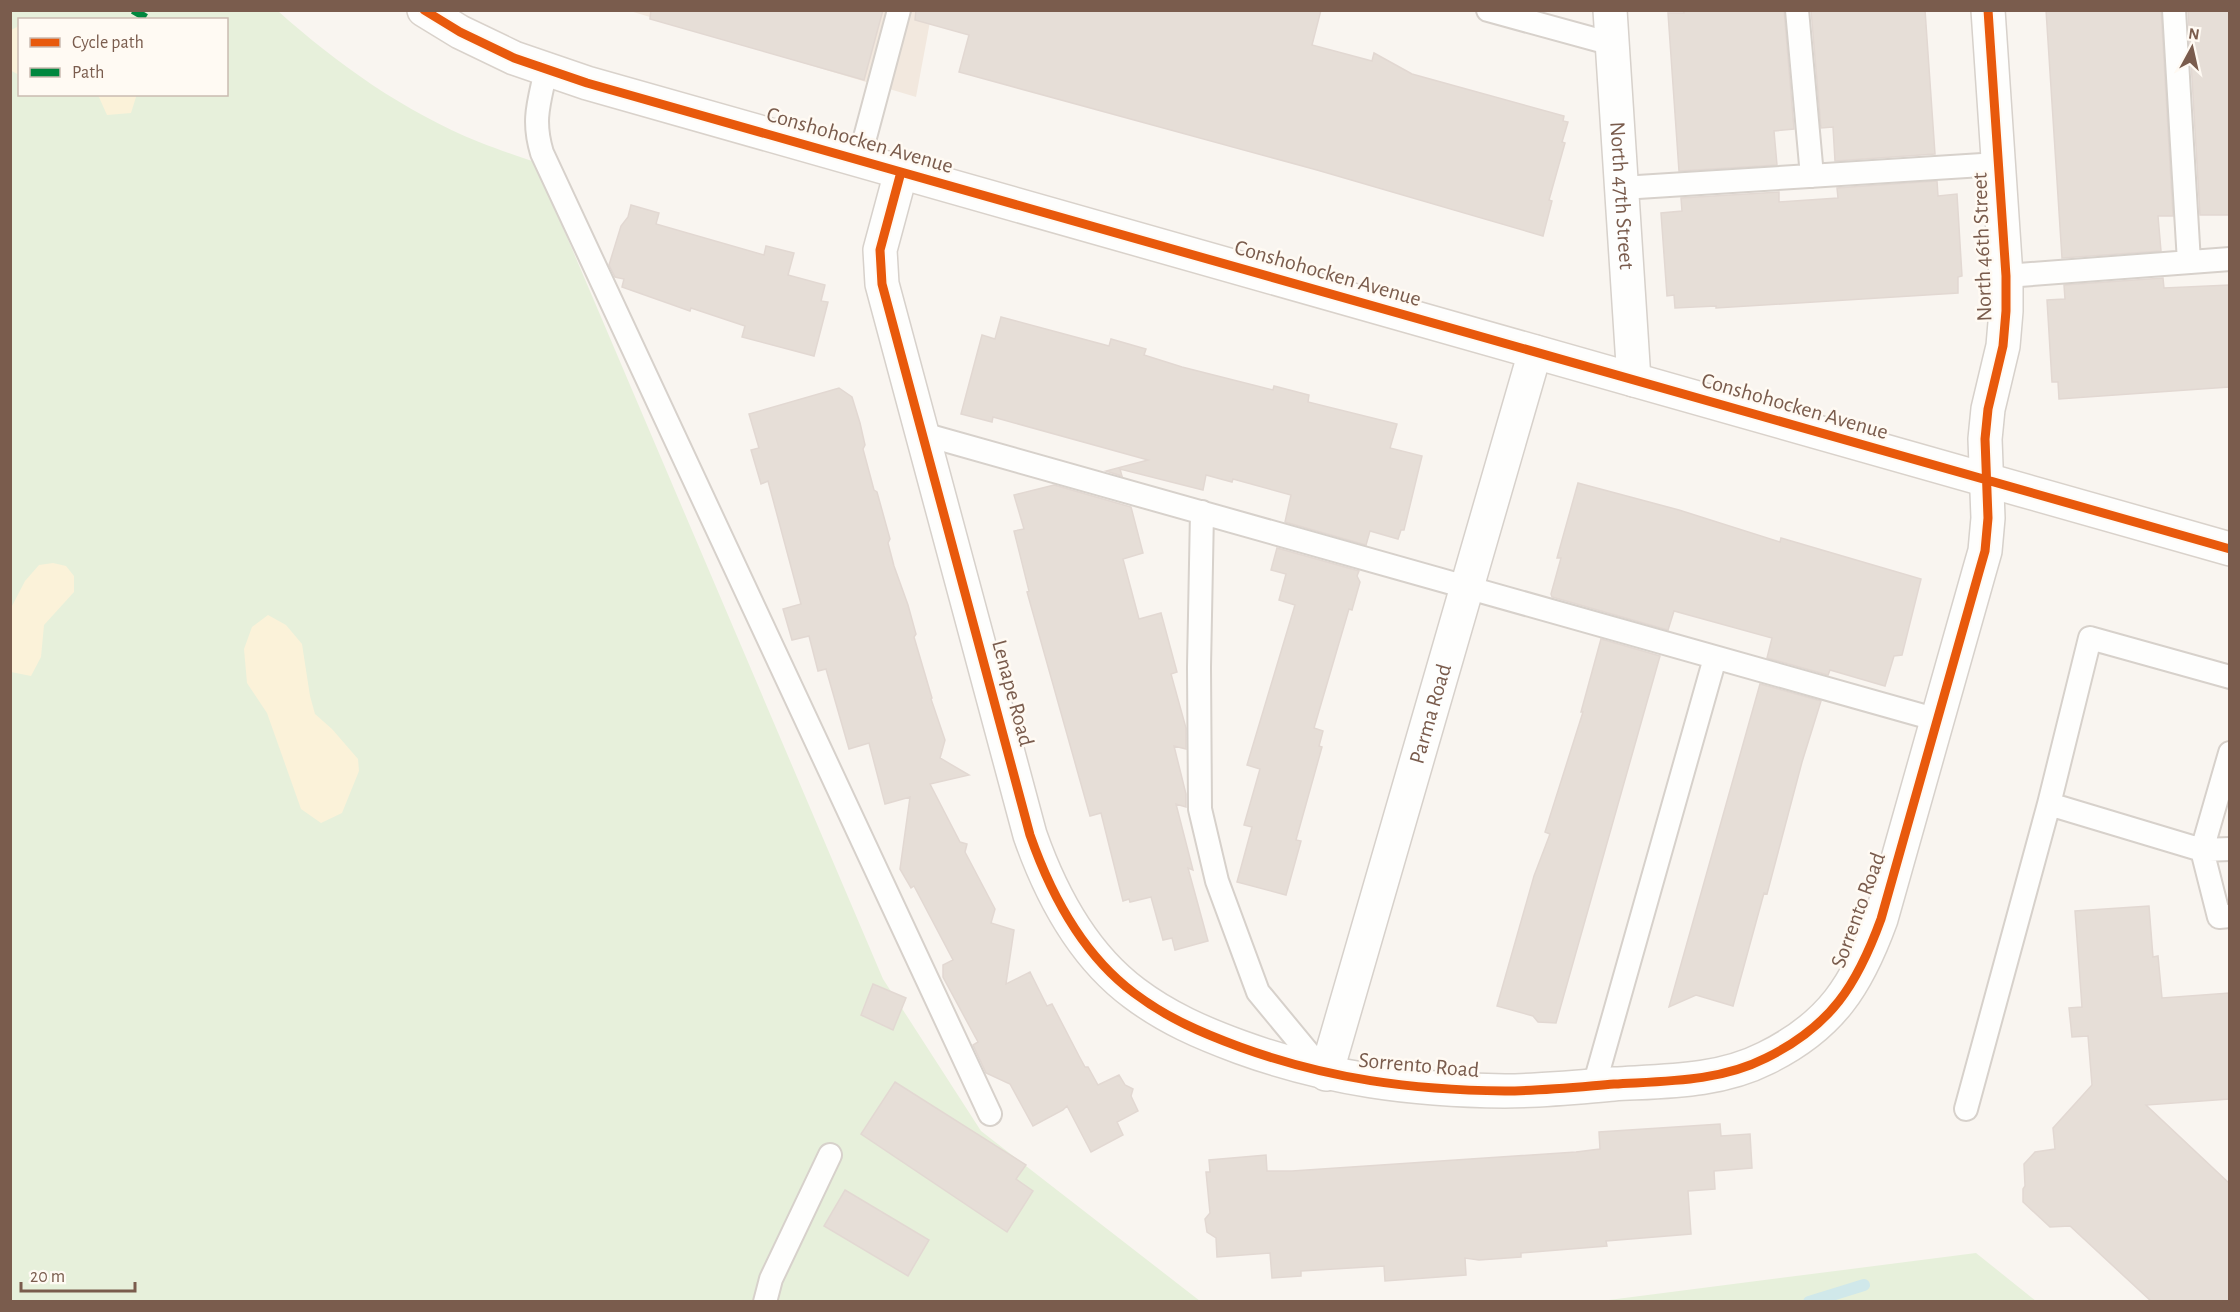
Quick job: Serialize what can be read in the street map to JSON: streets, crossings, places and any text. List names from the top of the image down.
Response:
{
  "streets": {
    "street": [
      "Conshohocken Avenue",
      "North 47th Street",
      "North 46th Street",
      "Lenape Road",
      "Parma Road",
      "Sorrento Road"
    ]
  },
  "crossings": [
    ["Conshohocken Avenue", "North 47th Street"],
    ["Conshohocken Avenue", "North 46th Street"],
    ["Conshohocken Avenue", "Lenape Road"],
    ["Conshohocken Avenue", "Parma Road"],
    ["Conshohocken Avenue", "Sorrento Road"],
    ["North 46th Street", "Sorrento Road"],
    ["Lenape Road", "Parma Road"],
    ["Lenape Road", "Sorrento Road"],
    ["Parma Road", "Sorrento Road"]
  ],
  "legend": ["Cycle path", "Path"],
  "scale_bar": "20 m",
  "north": "top"
}
